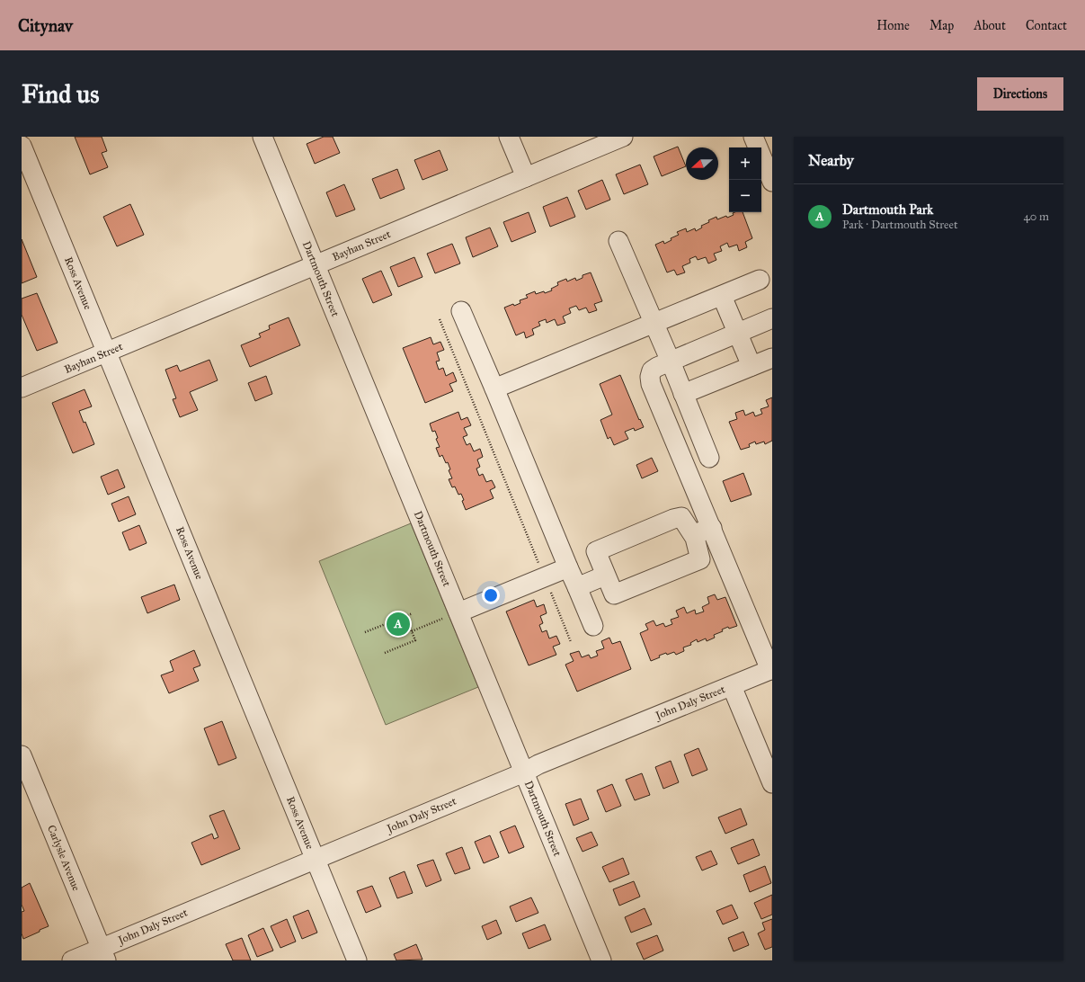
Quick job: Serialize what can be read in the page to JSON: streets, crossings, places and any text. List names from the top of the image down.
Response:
{
  "streets": {
    "street": [
      "Bayhan Street",
      "Dartmouth Street",
      "Ross Avenue",
      "John Daly Street",
      "Carlysle Avenue"
    ]
  },
  "crossings": [
    ["Bayhan Street", "Dartmouth Street"],
    ["Bayhan Street", "Ross Avenue"],
    ["Dartmouth Street", "John Daly Street"],
    ["Ross Avenue", "John Daly Street"],
    ["John Daly Street", "Carlysle Avenue"]
  ],
  "north": "left",
  "page": {
    "header": "Citynav",
    "nav": [
      "Home",
      "Map",
      "About",
      "Contact"
    ],
    "buttons": "Directions",
    "title": "Find us",
    "heading": "Nearby",
    "map_buttons": ["+", "−"],
    "list": [
      {
        "mark": "A",
        "name": "Dartmouth Park",
        "note": "Park · Dartmouth Street",
        "value": "40 m"
      }
    ],
    "pins": "A"
  }
}
